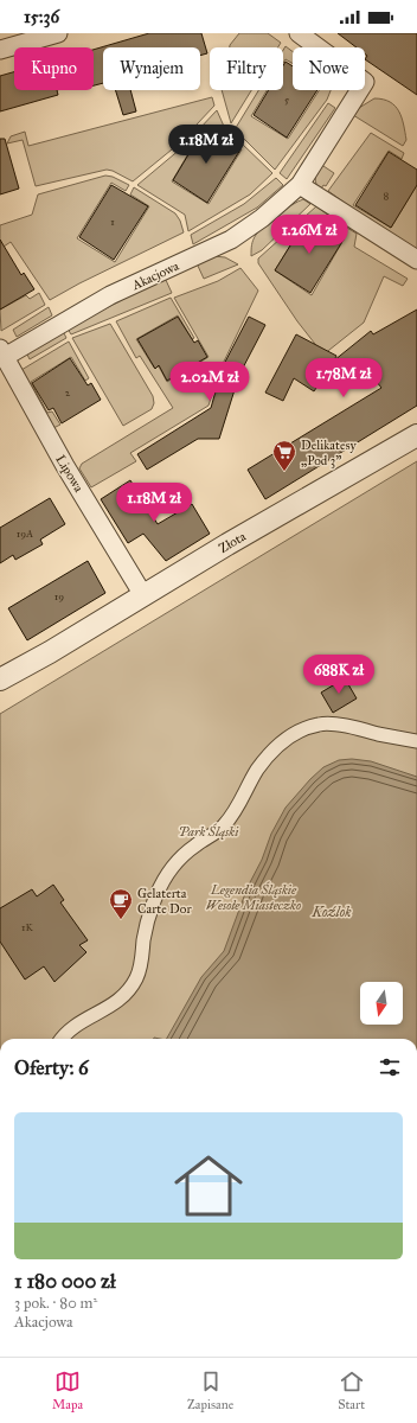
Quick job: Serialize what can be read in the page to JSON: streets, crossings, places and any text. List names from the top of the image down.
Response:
{
  "streets": {
    "street": ["Akacjowa", "Lipowa", "Złota"]
  },
  "crossings": [
    ["Akacjowa", "Lipowa"],
    ["Lipowa", "Złota"]
  ],
  "water": ["Koźlok"],
  "parks": ["Park Śląski", "Legendia Śląskie Wesołe Miasteczko"],
  "places": {
    "supermarket": ["Delikatesy „Pod 3”"],
    "cafe": ["Gelaterta Carte Dor"]
  },
  "house_numbers": [
    "5",
    "8",
    "1",
    "2",
    "19A",
    "19",
    "1K"
  ],
  "north": "bottom",
  "page": {
    "status": "15:36",
    "chip": [
      "Kupno",
      "Wynajem",
      "Filtry",
      "Nowe"
    ],
    "price": [
      "1.18M zł",
      "1.26M zł",
      "1.78M zł",
      "2.02M zł",
      "1.18M zł",
      "688K zł"
    ],
    "heading": "Oferty: 6",
    "list": [
      {
        "name": "1 180 000 zł",
        "note": "3 pok. · 80 m² · Akacjowa"
      }
    ],
    "tabs": ["Mapa", "Zapisane", "Start"]
  }
}
